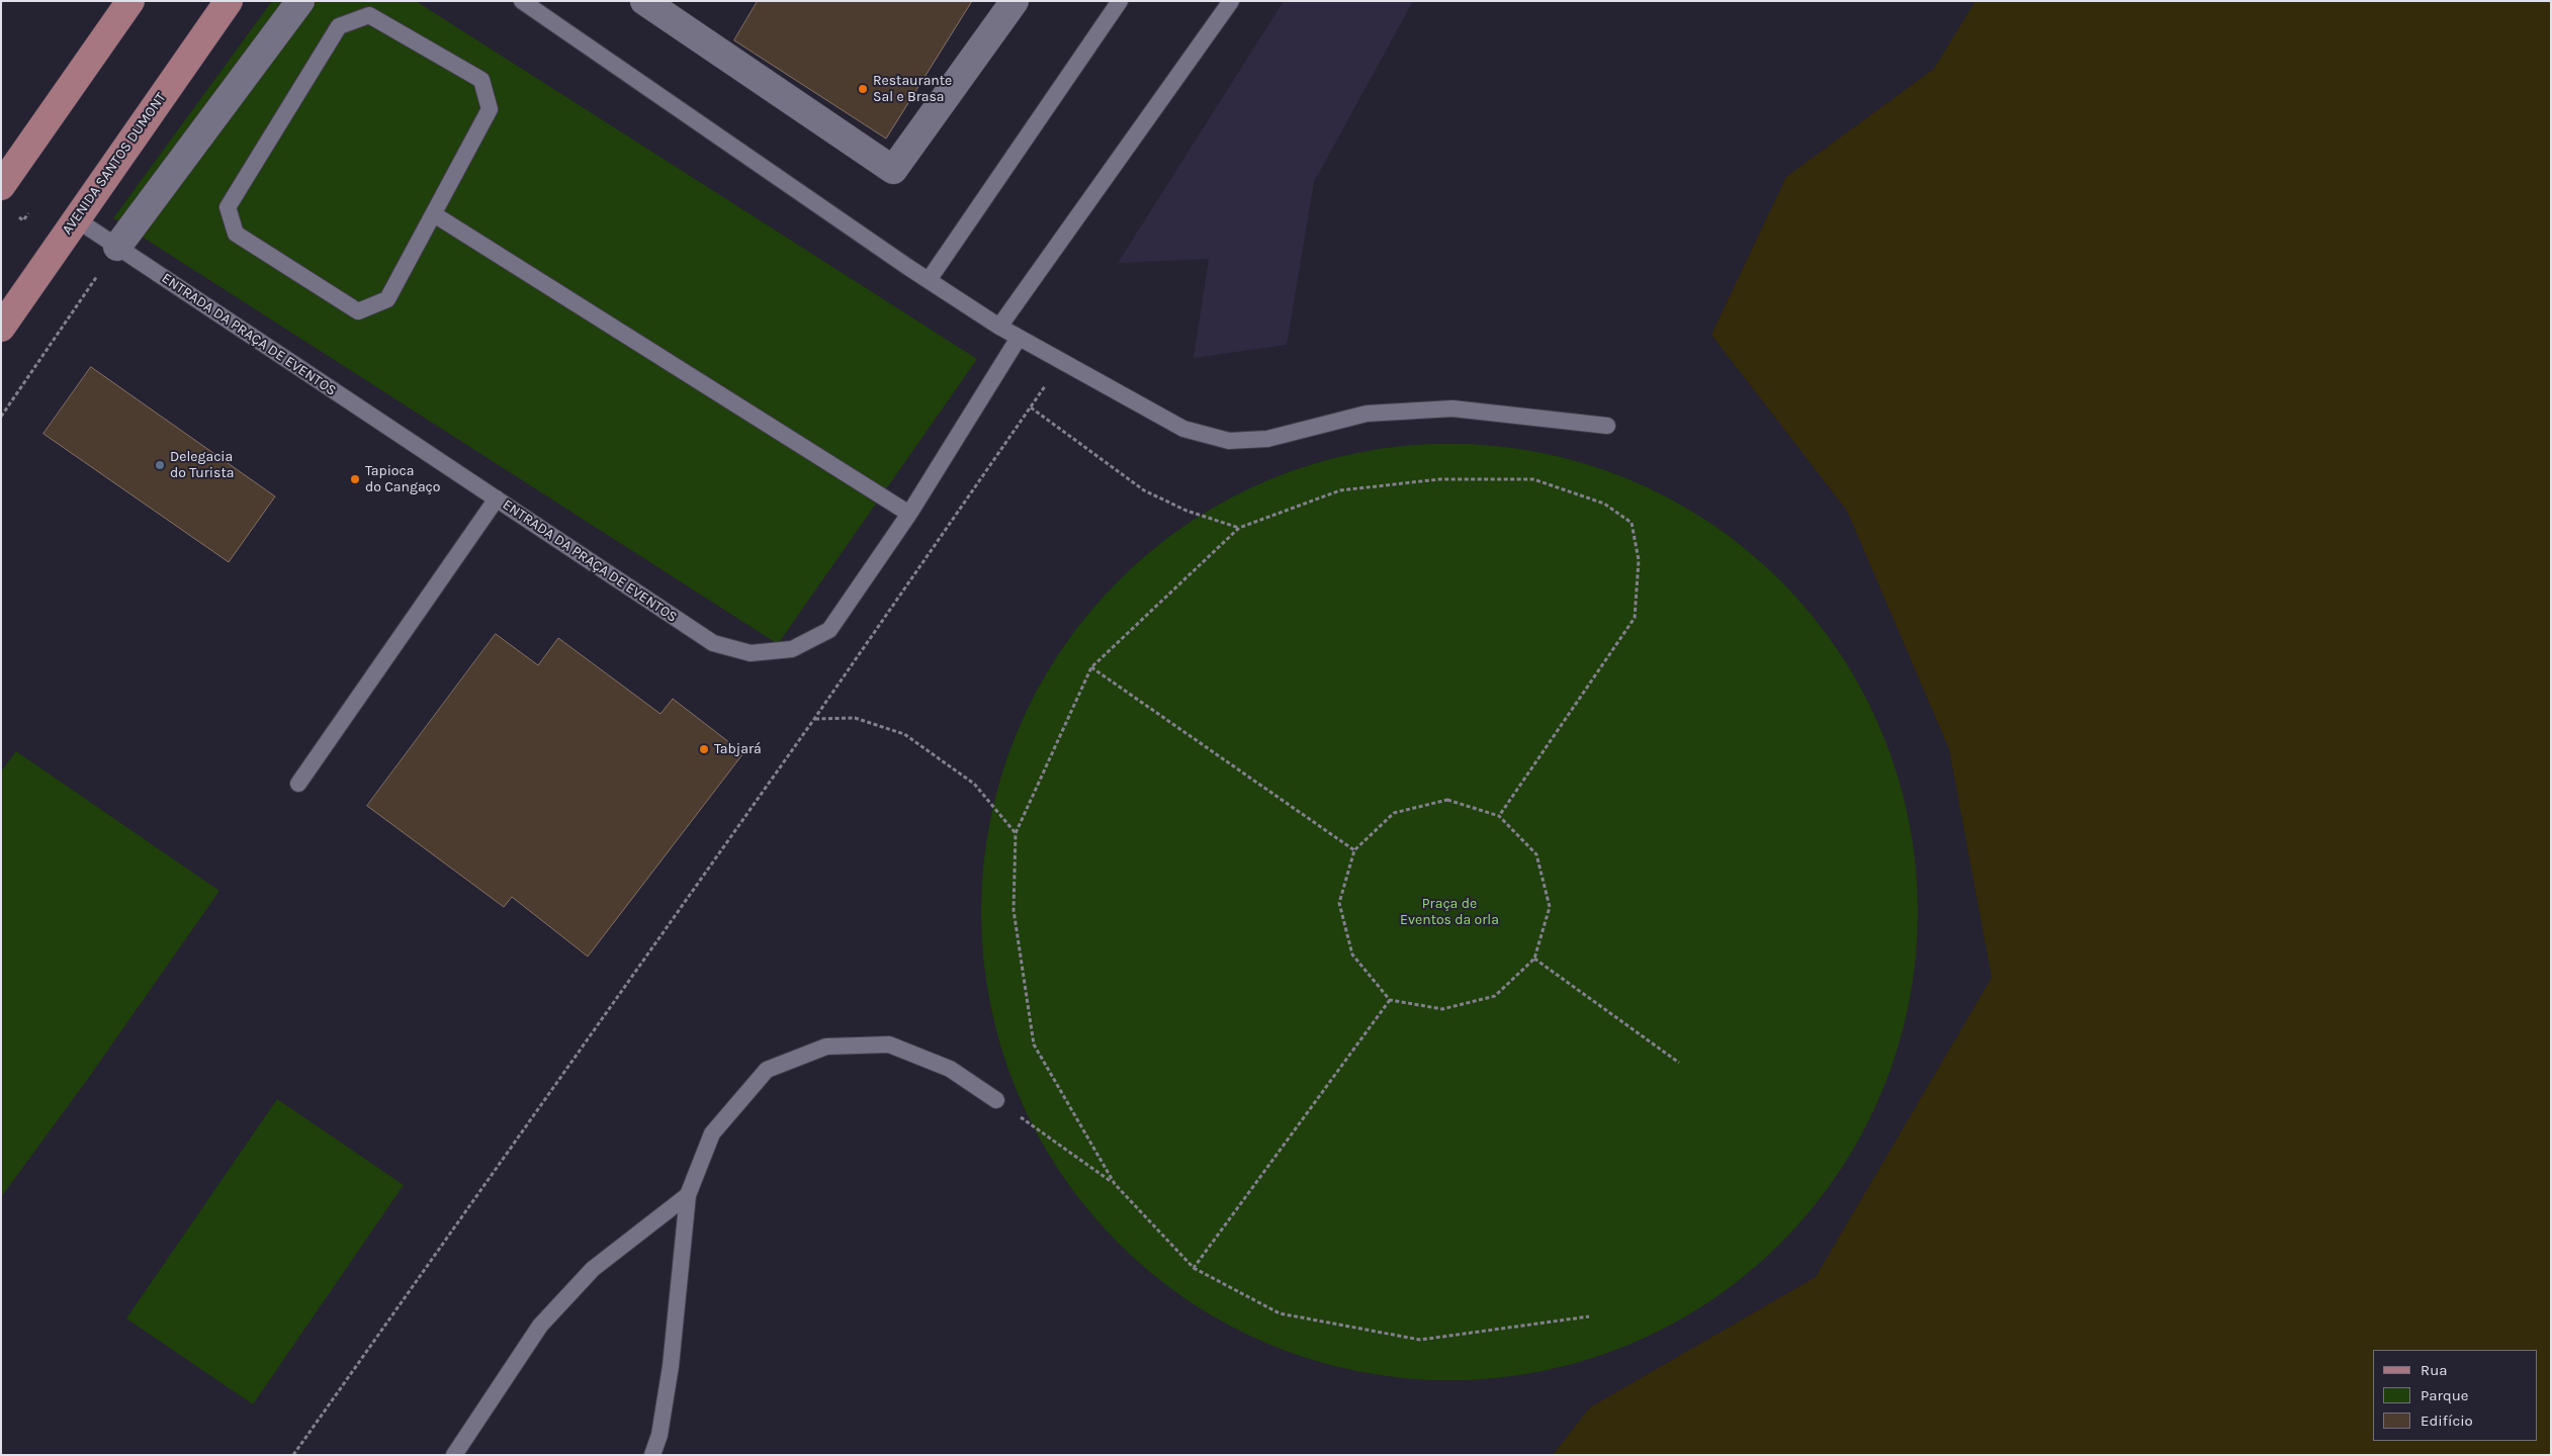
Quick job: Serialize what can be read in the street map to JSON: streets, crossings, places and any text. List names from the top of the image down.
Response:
{
  "streets": {
    "main road": ["AVENIDA SANTOS DUMONT"],
    "lane": ["ENTRADA DA PRAÇA DE EVENTOS"]
  },
  "crossings": [
    ["AVENIDA SANTOS DUMONT", "ENTRADA DA PRAÇA DE EVENTOS"]
  ],
  "parks": ["Praça de Eventos da orla"],
  "places": [
    "Restaurante Sal e Brasa",
    "Delegacia do Turista",
    "Tapioca do Cangaço",
    "Tabjará"
  ],
  "legend": ["Rua", "Parque", "Edifício"]
}
